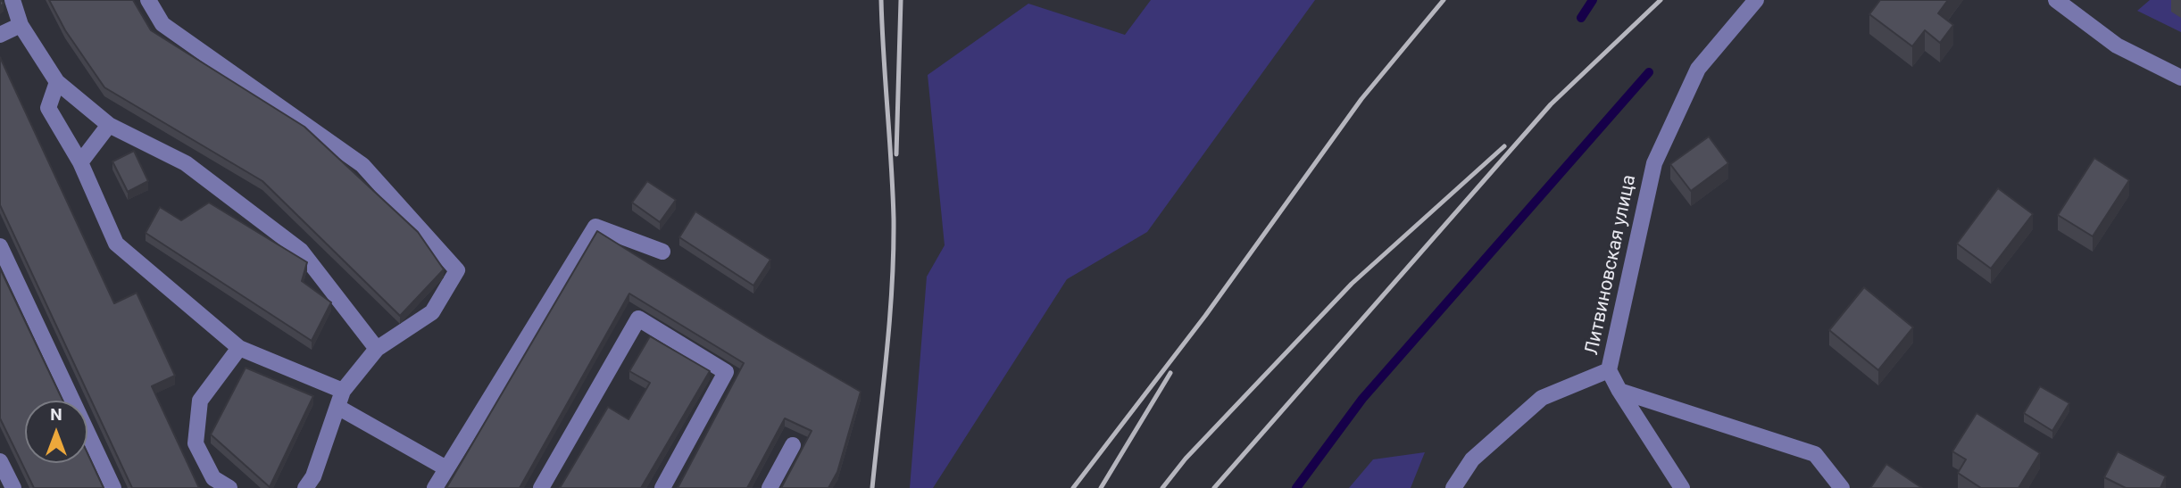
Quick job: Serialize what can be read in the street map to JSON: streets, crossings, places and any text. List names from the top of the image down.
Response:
{
  "streets": {
    "street": ["Литвиновская улица"]
  },
  "north": "top"
}
